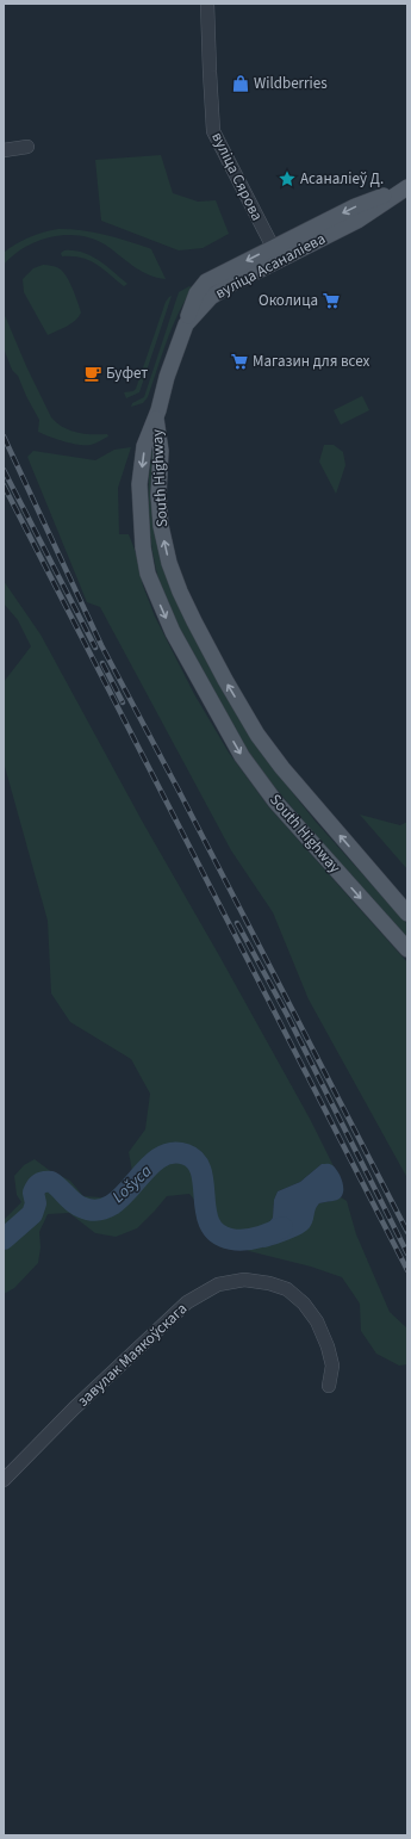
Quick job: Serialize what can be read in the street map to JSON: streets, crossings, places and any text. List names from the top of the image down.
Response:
{
  "streets": {
    "main road": ["вуліца Асаналіева", "South Highway"],
    "street": ["вуліца Сярова", "завулак Маякоўскага"]
  },
  "crossings": [
    ["вуліца Сярова", "вуліца Асаналіева"],
    ["вуліца Асаналіева", "South Highway"]
  ],
  "water": ["Lošyca"],
  "places": {
    "shop": ["Wildberries"],
    "place": ["Асаналіеў Д."],
    "supermarket": ["Околица", "Магазин для всех"],
    "cafe": ["Буфет"]
  }
}
